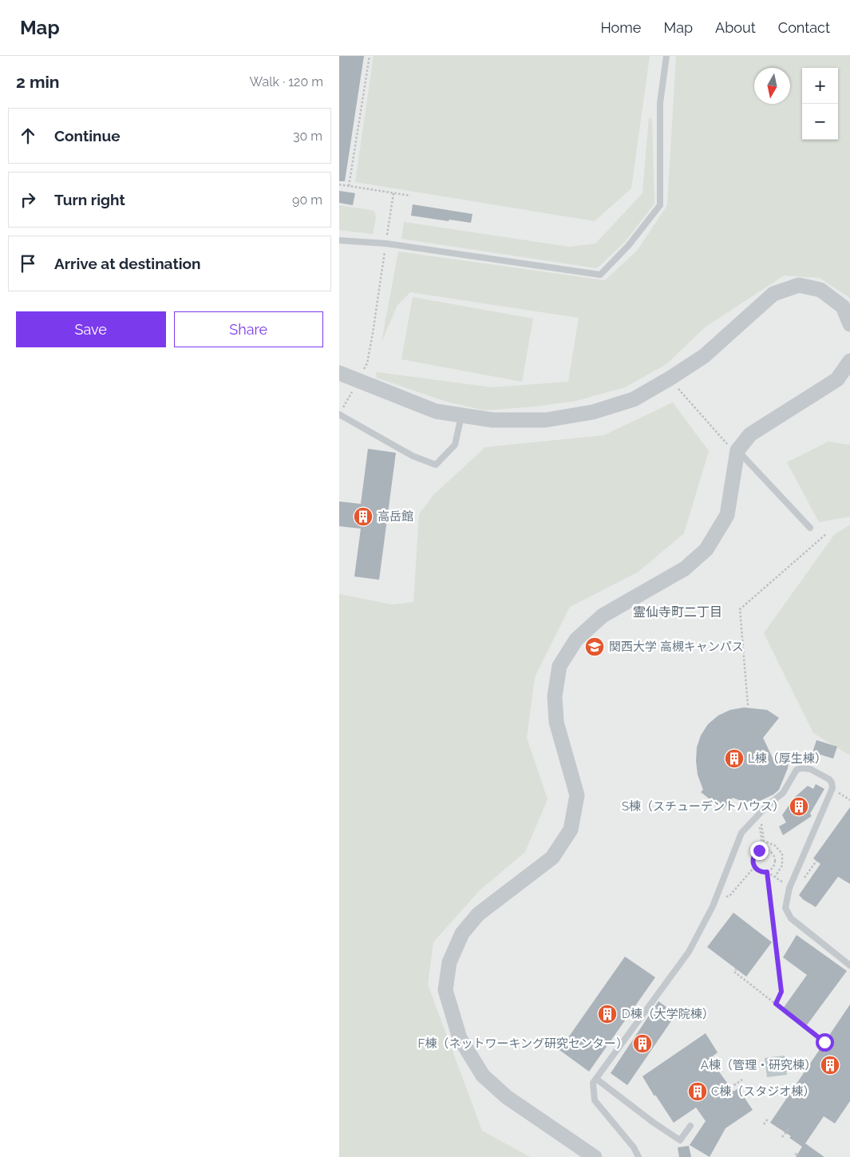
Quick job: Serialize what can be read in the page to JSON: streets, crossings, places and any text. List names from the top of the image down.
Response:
{
  "districts": ["霊仙寺町二丁目"],
  "places": {
    "building": [
      "高岳館",
      "L棟（厚生棟）",
      "S棟（スチューデントハウス）",
      "D棟（大学院棟）",
      "F棟（ネットワーキング研究センター）",
      "A棟（管理・研究棟）",
      "C棟（スタジオ棟）"
    ],
    "school or university": ["関西大学 高槻キャンパス"]
  },
  "north": "bottom",
  "page": {
    "header": "Map",
    "nav": [
      "Home",
      "Map",
      "About",
      "Contact"
    ],
    "heading": ["2 min", "Walk · 120 m"],
    "map_buttons": ["+", "−"],
    "list": [
      ["Continue", "30 m"],
      ["Turn right", "90 m"],
      "Arrive at destination"
    ],
    "buttons": ["Save", "Share"]
  }
}
